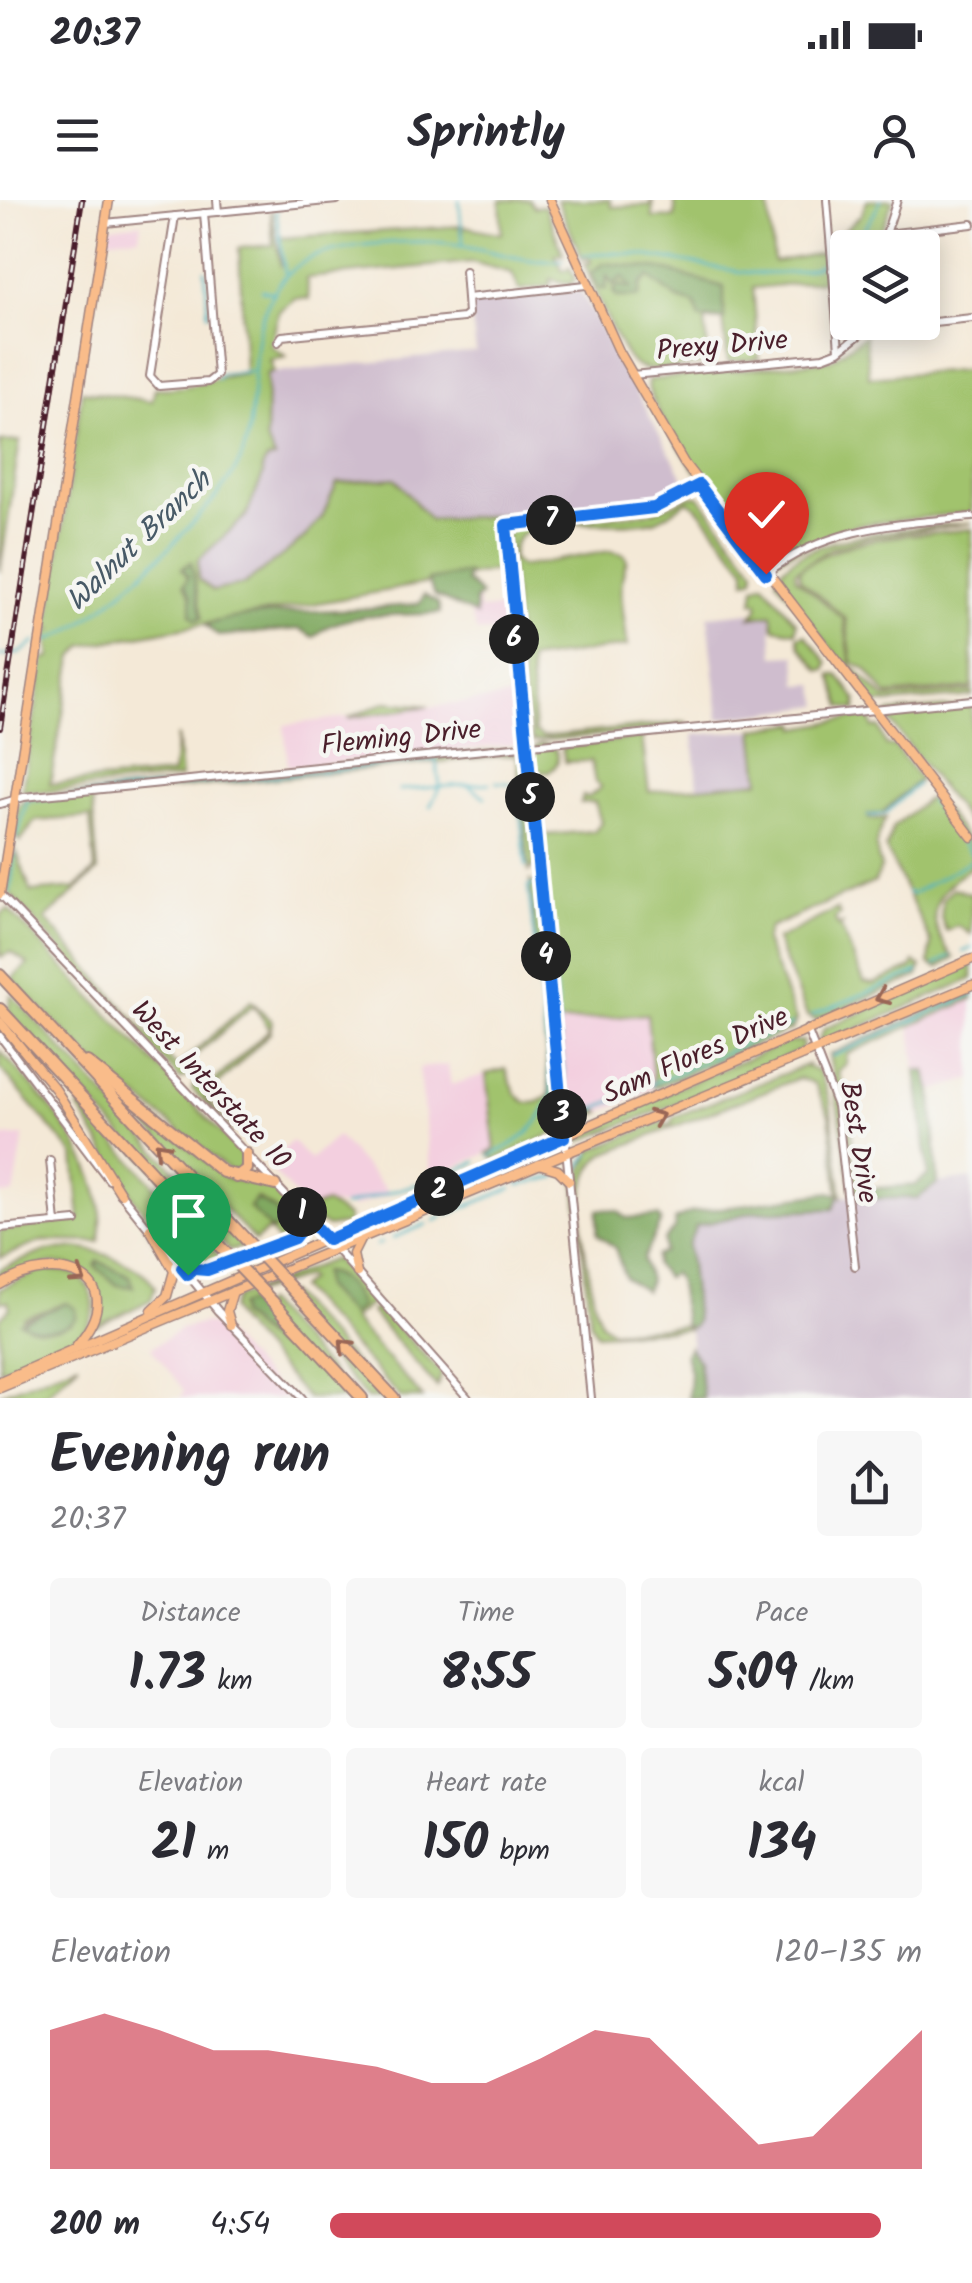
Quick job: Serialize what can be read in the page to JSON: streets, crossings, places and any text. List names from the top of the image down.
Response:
{
  "streets": {
    "main road": ["Sam Flores Drive"],
    "street": [
      "Prexy Drive",
      "Fleming Drive",
      "West Interstate 10",
      "Best Drive"
    ]
  },
  "crossings": [
    ["Sam Flores Drive", "West Interstate 10"],
    ["Sam Flores Drive", "Best Drive"]
  ],
  "water": ["Walnut Branch"],
  "page": {
    "status": "20:37",
    "header": "Sprintly",
    "pins": [
      "7",
      "6",
      "5",
      "4",
      "3",
      "2",
      "1"
    ],
    "heading": ["Evening run", "20:37"],
    "stats": [
      ["Distance", "1.73 km"],
      ["Time", "8:55"],
      ["Pace", "5:09 /km"],
      ["Elevation", "21 m"],
      ["Heart rate", "150 bpm"],
      ["kcal", "134"]
    ],
    "chart": ["Elevation", "120–135 m"],
    "list": [
      {
        "name": "200 m",
        "note": "4:54"
      }
    ]
  }
}
